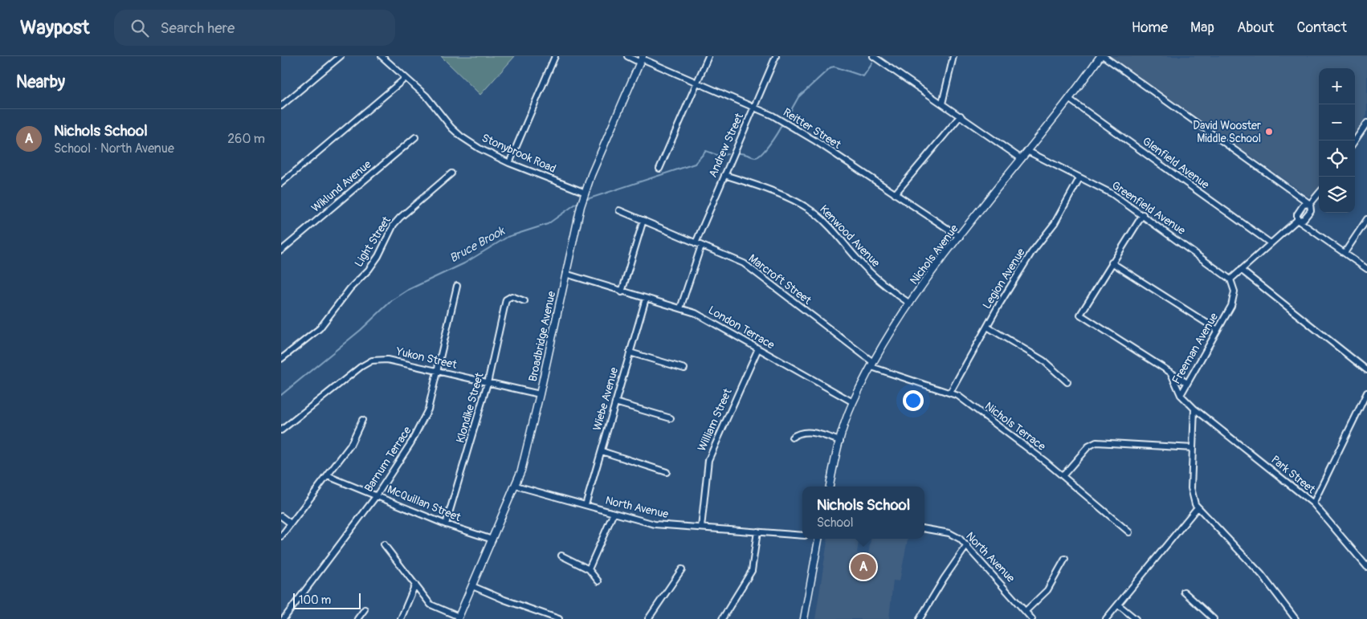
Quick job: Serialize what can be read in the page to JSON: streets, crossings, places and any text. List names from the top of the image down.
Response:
{
  "streets": {
    "main road": ["Nichols Avenue", "Broadbridge Avenue"],
    "street": [
      "Reitter Street",
      "Andrew Street",
      "Stonybrook Road",
      "Glenfield Avenue",
      "Wiklund Avenue",
      "Greenfield Avenue",
      "Kenwood Avenue",
      "Light Street",
      "Legion Avenue",
      "Marcroft Street",
      "London Terrace",
      "Freeman Avenue",
      "Yukon Street",
      "Wiebe Avenue",
      "Klondike Street",
      "William Street",
      "Nichols Terrace",
      "Barnum Terrace",
      "Park Street",
      "McQuillan Street",
      "North Avenue"
    ]
  },
  "crossings": [
    ["Reitter Street", "Andrew Street"],
    ["Reitter Street", "Nichols Avenue"],
    ["Reitter Street", "Broadbridge Avenue"],
    ["Andrew Street", "Kenwood Avenue"],
    ["Andrew Street", "Marcroft Street"],
    ["Stonybrook Road", "Broadbridge Avenue"],
    ["Glenfield Avenue", "Nichols Avenue"],
    ["Greenfield Avenue", "Nichols Avenue"],
    ["Greenfield Avenue", "Legion Avenue"],
    ["Greenfield Avenue", "Freeman Avenue"],
    ["Kenwood Avenue", "Nichols Avenue"],
    ["Nichols Avenue", "Marcroft Street"],
    ["Nichols Avenue", "London Terrace"],
    ["Nichols Avenue", "Nichols Terrace"],
    ["Legion Avenue", "Nichols Terrace"],
    ["Marcroft Street", "Nichols Terrace"],
    ["London Terrace", "Broadbridge Avenue"],
    ["London Terrace", "Wiebe Avenue"],
    ["London Terrace", "William Street"],
    ["Broadbridge Avenue", "Yukon Street"],
    ["Broadbridge Avenue", "McQuillan Street"],
    ["Broadbridge Avenue", "North Avenue"],
    ["Freeman Avenue", "Park Street"],
    ["Yukon Street", "Klondike Street"],
    ["Yukon Street", "Barnum Terrace"],
    ["Wiebe Avenue", "North Avenue"],
    ["Klondike Street", "McQuillan Street"],
    ["William Street", "North Avenue"],
    ["Barnum Terrace", "McQuillan Street"]
  ],
  "water": ["Bruce Brook"],
  "places": ["David Wooster Middle School"],
  "scale_bar": "100 m",
  "page": {
    "header": "Waypost",
    "search": "Search here",
    "nav": [
      "Home",
      "Map",
      "About",
      "Contact"
    ],
    "heading": "Nearby",
    "map_buttons": ["+", "−"],
    "list": [
      {
        "mark": "A",
        "name": "Nichols School",
        "note": "School · North Avenue",
        "value": "260 m"
      }
    ],
    "popup": ["Nichols School", "School"],
    "pins": "A",
    "scale": "100 m"
  }
}
